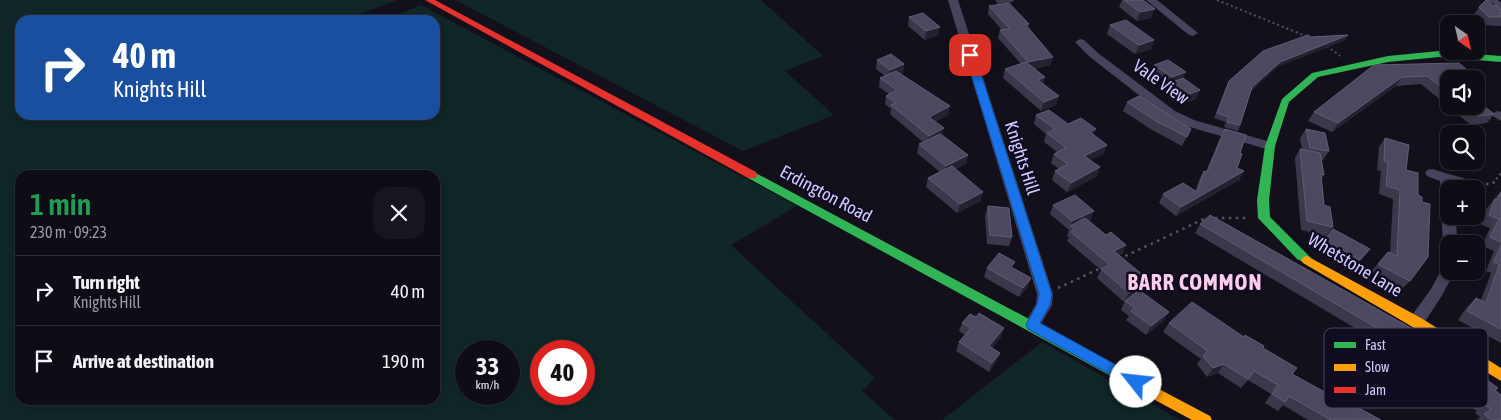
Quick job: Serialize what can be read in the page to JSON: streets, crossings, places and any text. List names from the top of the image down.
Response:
{
  "streets": {
    "street": [
      "Vale View",
      "Knights Hill",
      "Erdington Road",
      "Whetstone Lane"
    ]
  },
  "districts": ["BARR COMMON"],
  "legend": ["Fast", "Slow", "Jam"],
  "north": "bottom right",
  "page": {
    "map_buttons": ["+", "−"],
    "turn": ["40 m", "Knights Hill"],
    "heading": ["1 min", "230 m · 09:23"],
    "list": [
      {
        "name": "Turn right",
        "note": "Knights Hill",
        "value": "40 m"
      },
      {
        "name": "Arrive at destination",
        "value": "190 m"
      }
    ],
    "speed": "33 km/h",
    "limit": "40"
  }
}
